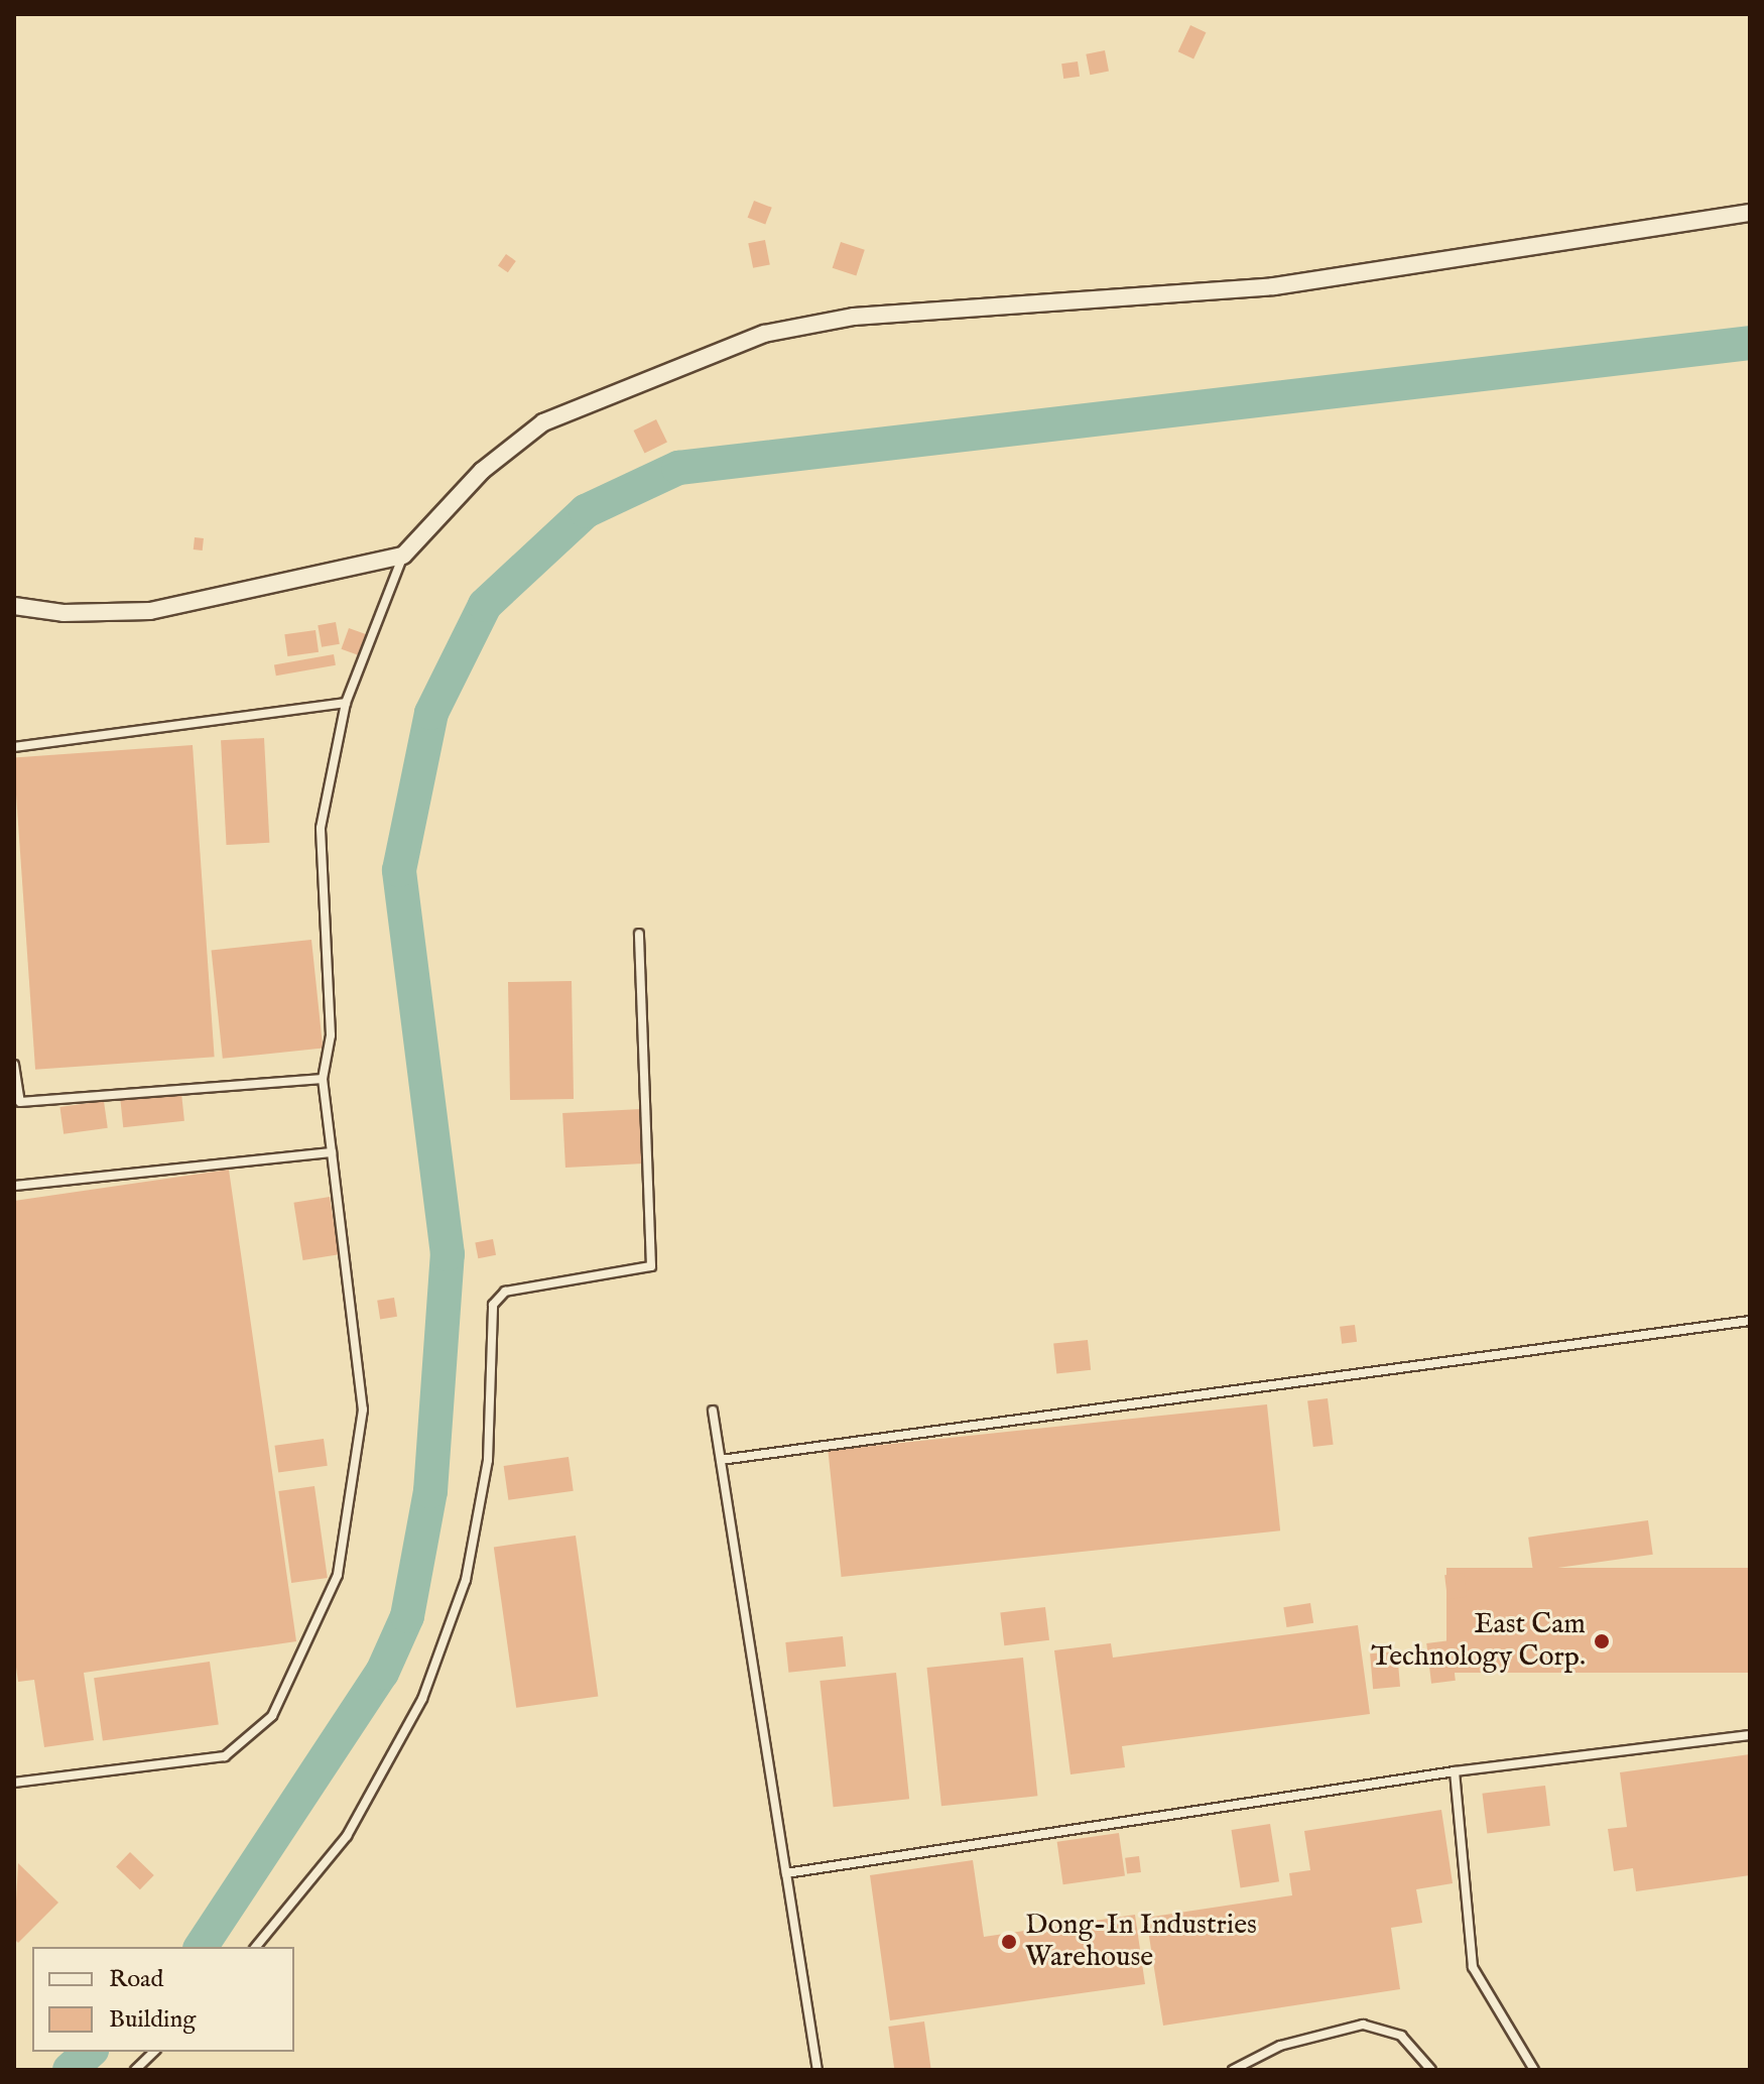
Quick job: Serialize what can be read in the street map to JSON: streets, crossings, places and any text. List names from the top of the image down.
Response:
{
  "places": ["East Cam Technology Corp.", "Dong-In Industries Warehouse"],
  "legend": ["Road", "Building"]
}
